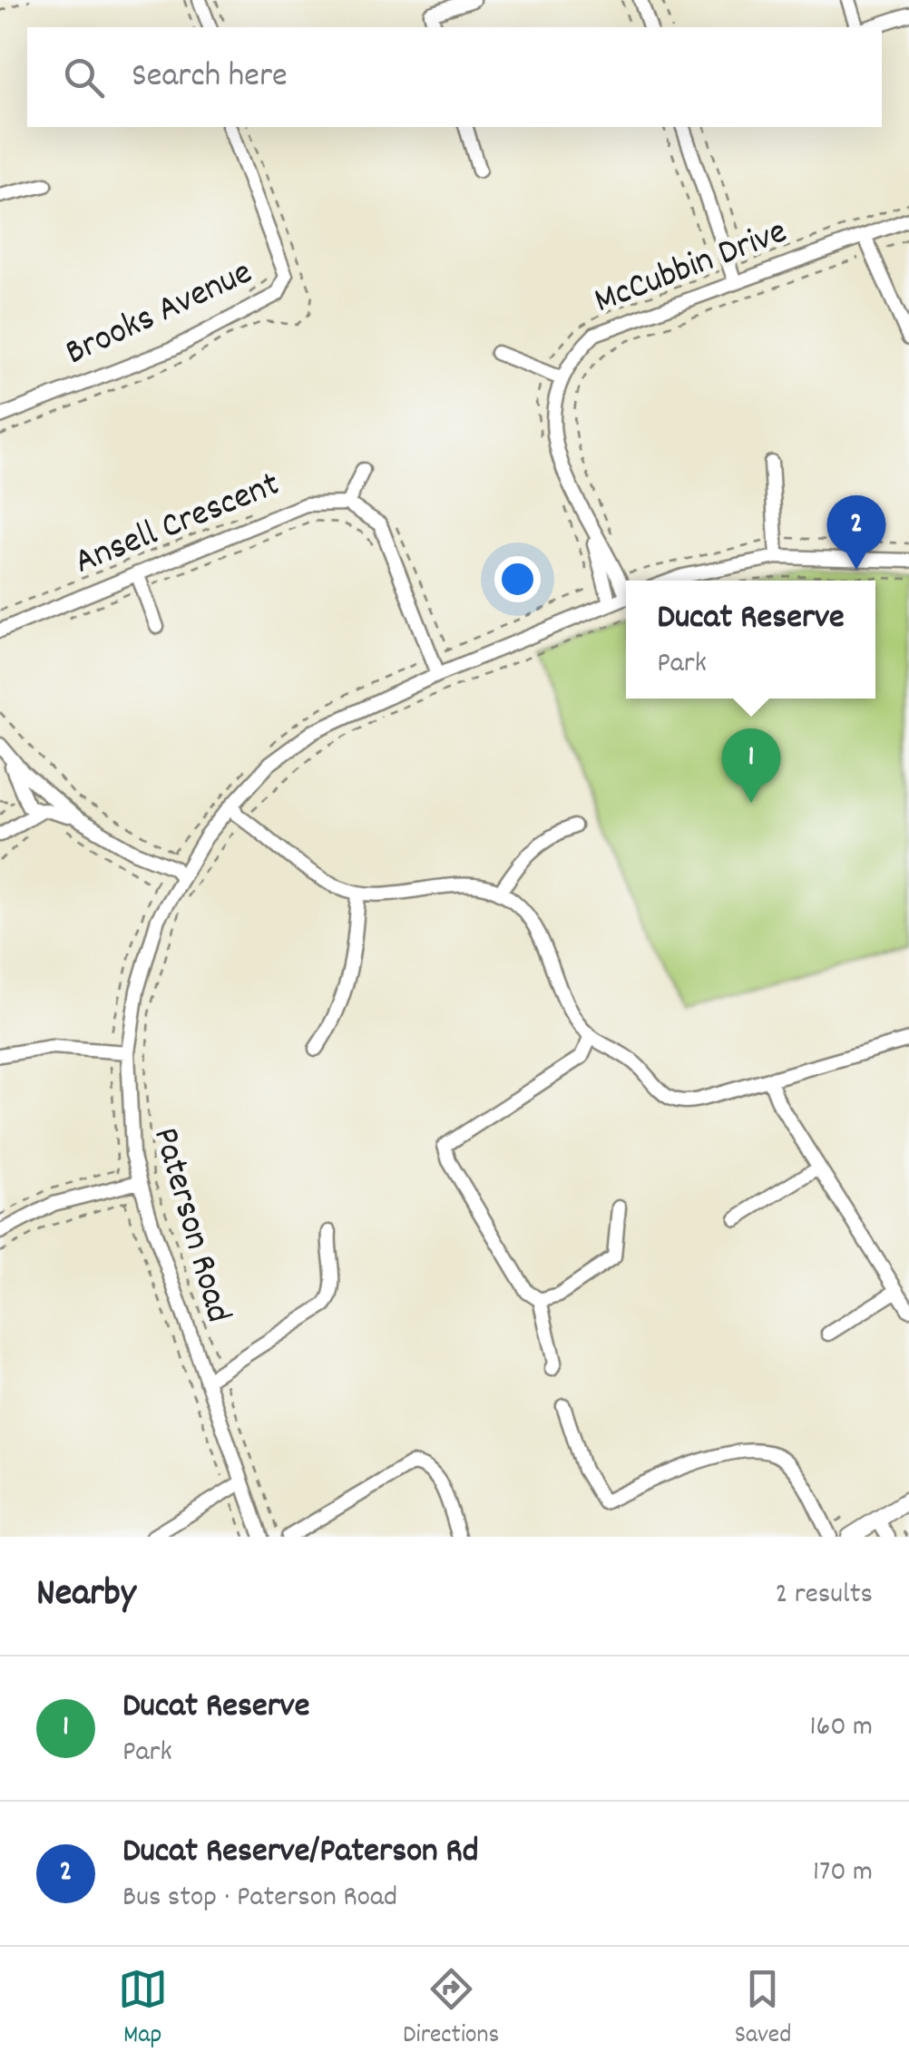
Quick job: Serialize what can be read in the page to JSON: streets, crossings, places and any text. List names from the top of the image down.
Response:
{
  "streets": {
    "street": [
      "McCubbin Drive",
      "Brooks Avenue",
      "Ansell Crescent",
      "Paterson Road"
    ]
  },
  "page": {
    "search": "Search here",
    "pins": ["2", "1"],
    "popup": ["Ducat Reserve", "Park"],
    "heading": ["Nearby", "2 results"],
    "list": [
      {
        "mark": "1",
        "name": "Ducat Reserve",
        "note": "Park",
        "value": "160 m"
      },
      {
        "mark": "2",
        "name": "Ducat Reserve/Paterson Rd",
        "note": "Bus stop · Paterson Road",
        "value": "170 m"
      }
    ],
    "nav": ["Map", "Directions", "Saved"]
  }
}
